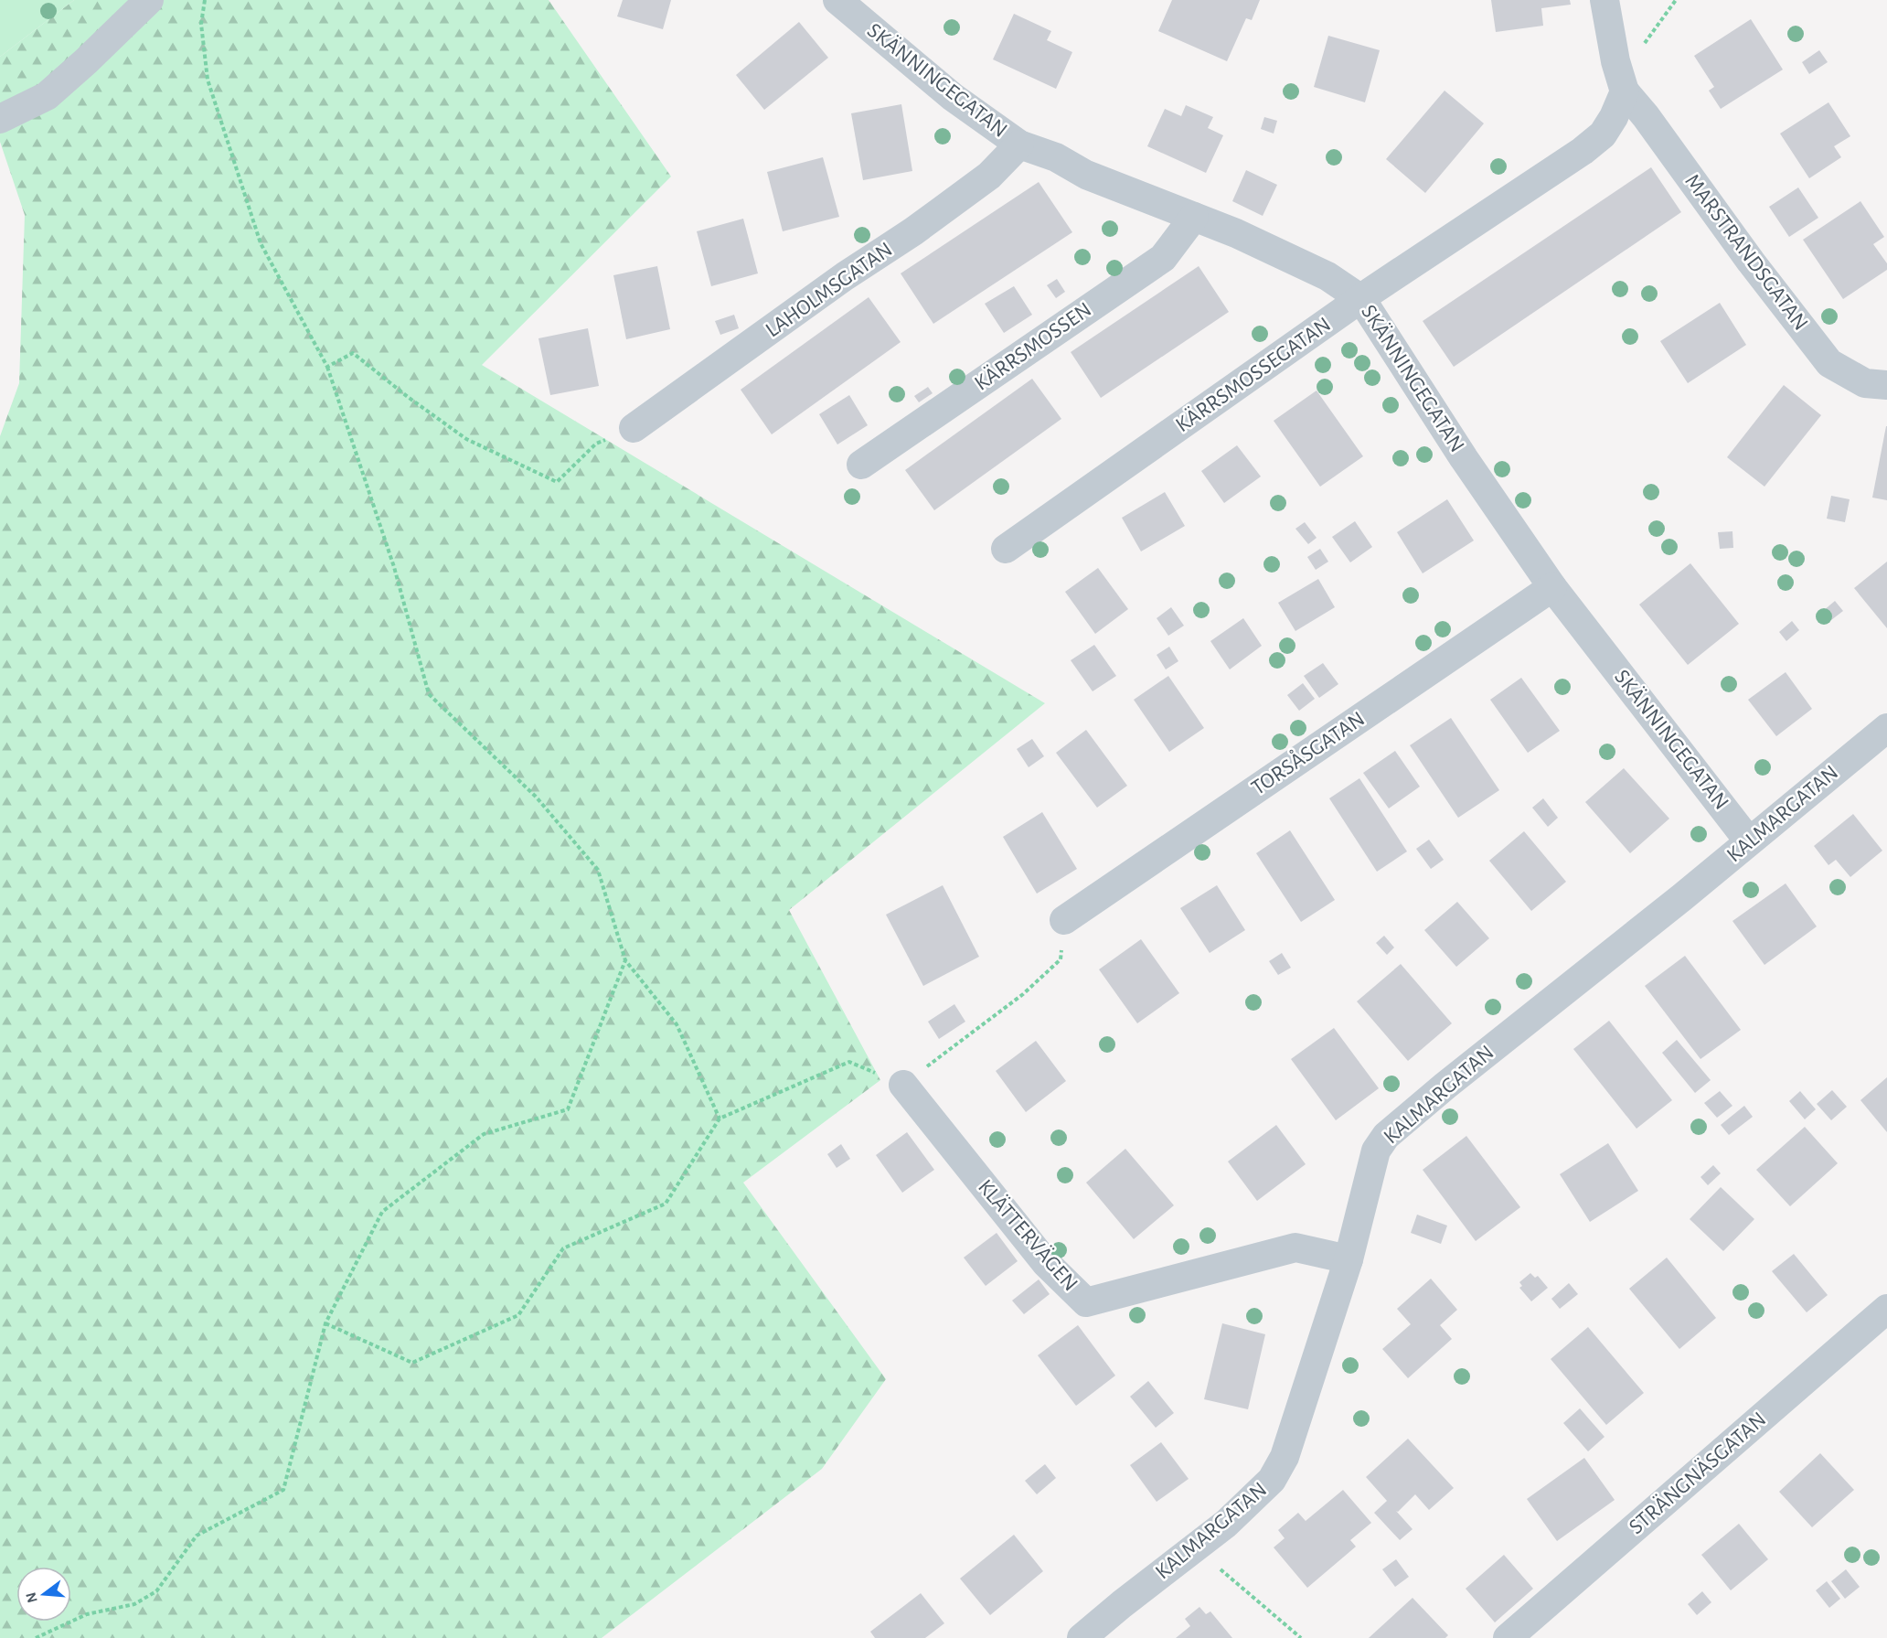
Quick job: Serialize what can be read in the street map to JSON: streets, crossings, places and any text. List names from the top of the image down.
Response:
{
  "streets": {
    "street": [
      "SKÄNNINGEGATAN",
      "MARSTRANDSGATAN",
      "LAHOLMSGATAN",
      "KÄRRSMOSSEN",
      "KÄRRSMOSSEGATAN",
      "TORSÅSGATAN",
      "KALMARGATAN",
      "KLÄTTERVÄGEN",
      "STRÄNGNÄSGATAN"
    ]
  },
  "crossings": [
    ["SKÄNNINGEGATAN", "LAHOLMSGATAN"],
    ["SKÄNNINGEGATAN", "KÄRRSMOSSEN"],
    ["SKÄNNINGEGATAN", "KÄRRSMOSSEGATAN"],
    ["SKÄNNINGEGATAN", "TORSÅSGATAN"],
    ["SKÄNNINGEGATAN", "KALMARGATAN"],
    ["MARSTRANDSGATAN", "KÄRRSMOSSEGATAN"],
    ["KALMARGATAN", "KLÄTTERVÄGEN"]
  ],
  "north": "left"
}
